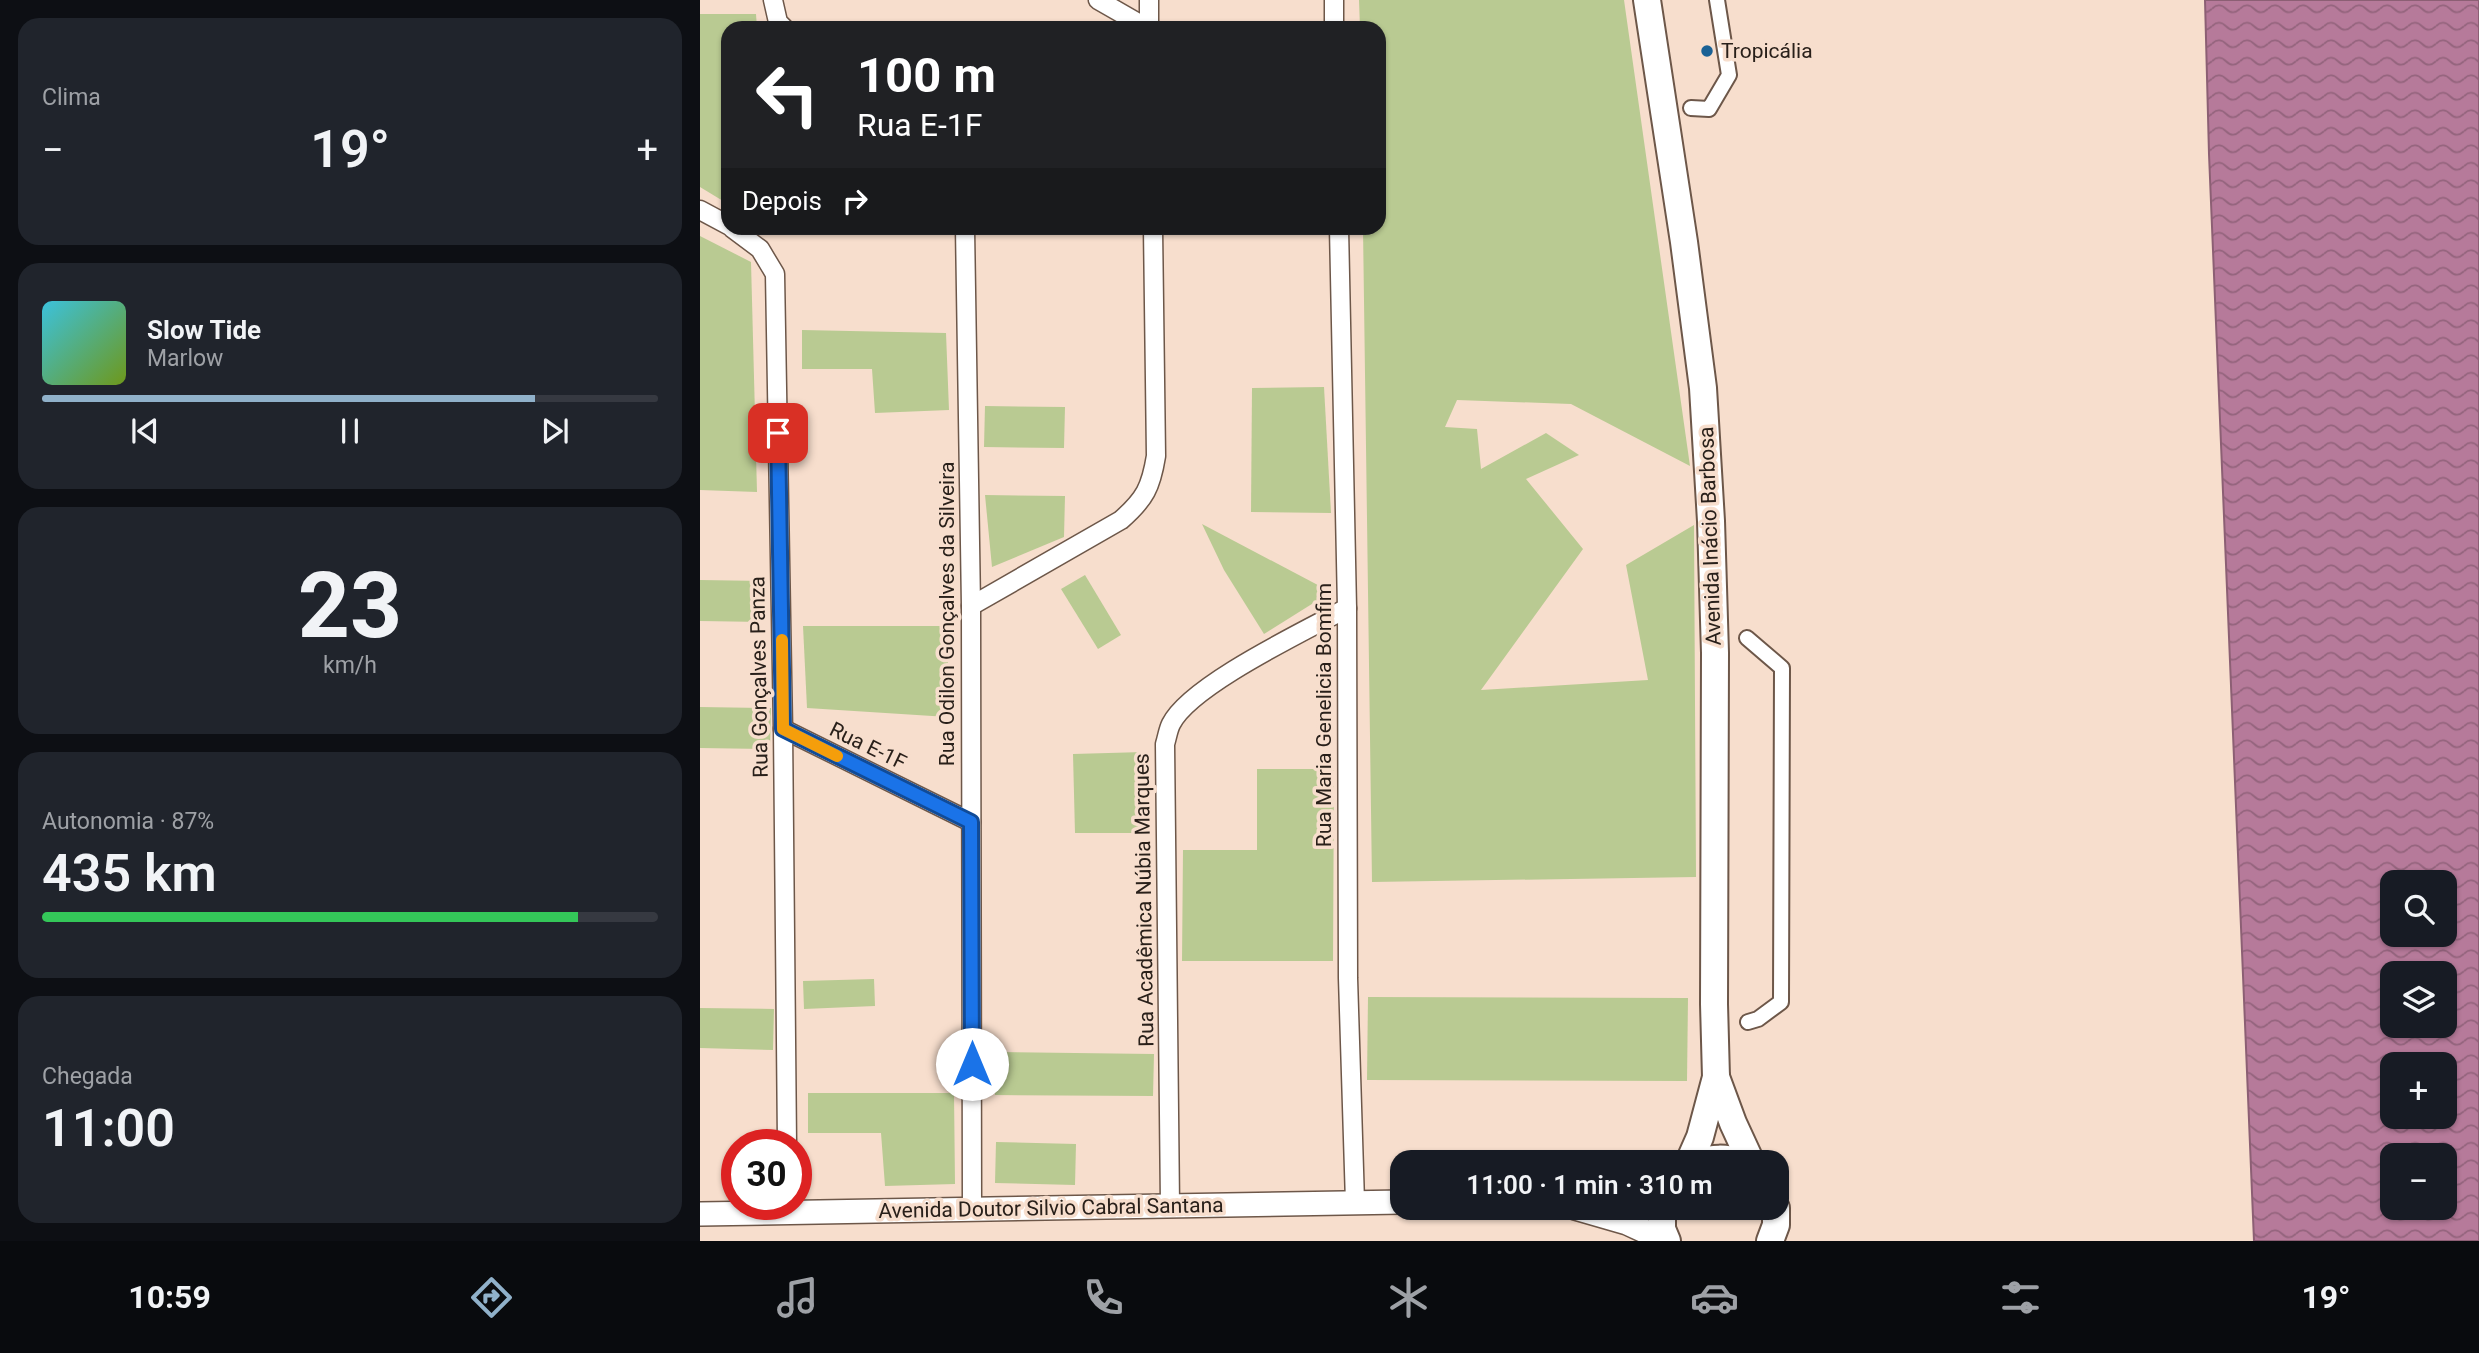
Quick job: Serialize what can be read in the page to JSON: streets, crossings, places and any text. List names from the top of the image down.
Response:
{
  "streets": {
    "main road": ["Avenida Inácio Barbosa"],
    "street": [
      "Rua Odilon Gonçalves da Silveira",
      "Rua Gonçalves Panza",
      "Rua Maria Genelicia Bomfim",
      "Rua E-1F",
      "Rua Acadêmica Núbia Marques",
      "Avenida Doutor Silvio Cabral Santana"
    ]
  },
  "crossings": [
    ["Rua Odilon Gonçalves da Silveira", "Rua E-1F"],
    ["Rua Odilon Gonçalves da Silveira", "Avenida Doutor Silvio Cabral Santana"],
    ["Rua Gonçalves Panza", "Rua E-1F"],
    ["Rua Maria Genelicia Bomfim", "Rua Acadêmica Núbia Marques"],
    ["Rua Maria Genelicia Bomfim", "Avenida Doutor Silvio Cabral Santana"],
    ["Rua Acadêmica Núbia Marques", "Avenida Doutor Silvio Cabral Santana"]
  ],
  "places": ["Tropicália"],
  "page": {
    "tile": [
      "Clima",
      ["23", "km/h"],
      ["Autonomia · 87%", "435 km"],
      ["Chegada", "11:00"]
    ],
    "turn": ["100 m", "Rua E-1F"],
    "heat": ["−", "19°", "+"],
    "then": "Depois",
    "song": ["Slow Tide", "Marlow"],
    "map_buttons": ["+", "−"],
    "limit": "30",
    "trip": "11:00 · 1 min · 310 m",
    "tabs": ["10:59", "19°"]
  }
}
